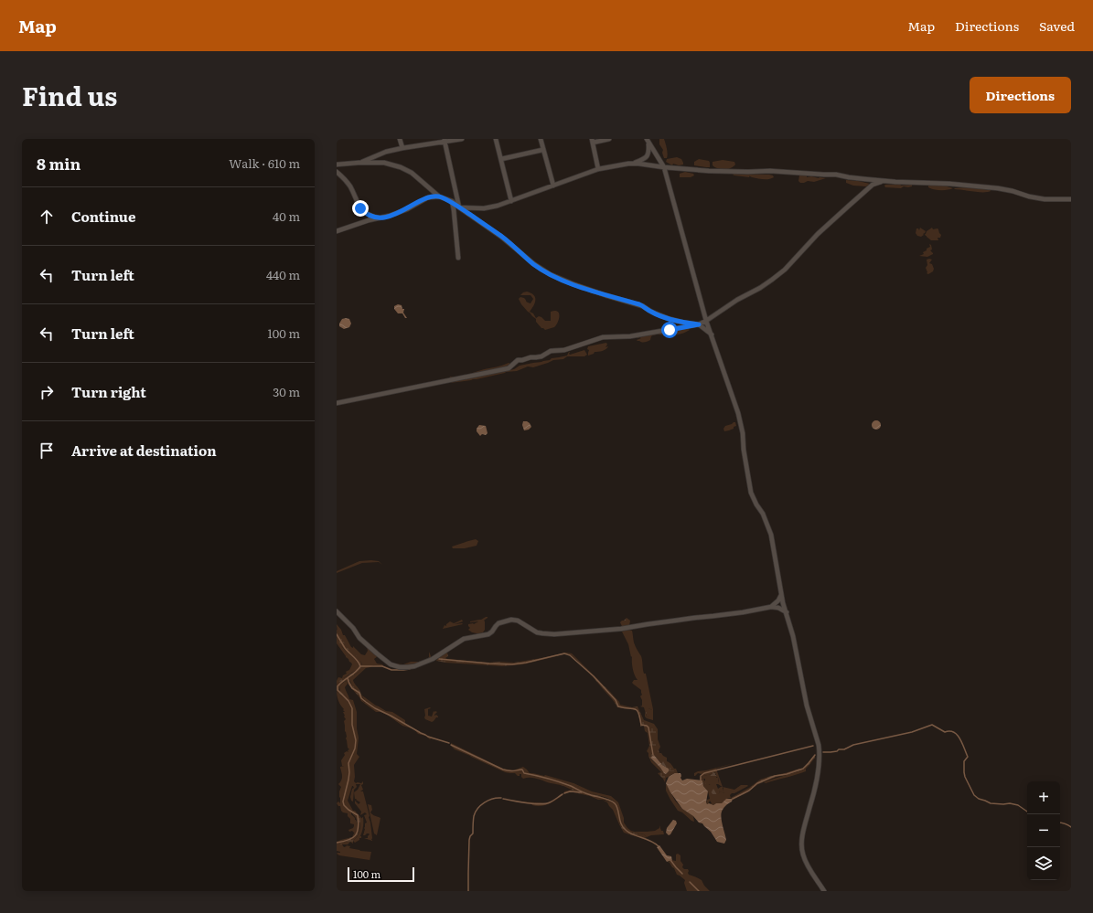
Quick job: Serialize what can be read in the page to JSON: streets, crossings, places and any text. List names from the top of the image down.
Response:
{
  "scale_bar": "100 m",
  "page": {
    "header": "Map",
    "nav": ["Map", "Directions", "Saved"],
    "title": "Find us",
    "buttons": "Directions",
    "heading": ["8 min", "Walk · 610 m"],
    "list": [
      ["Continue", "40 m"],
      ["Turn left", "440 m"],
      ["Turn left", "100 m"],
      ["Turn right", "30 m"],
      "Arrive at destination"
    ],
    "map_buttons": ["+", "−"],
    "scale": "100 m"
  }
}
